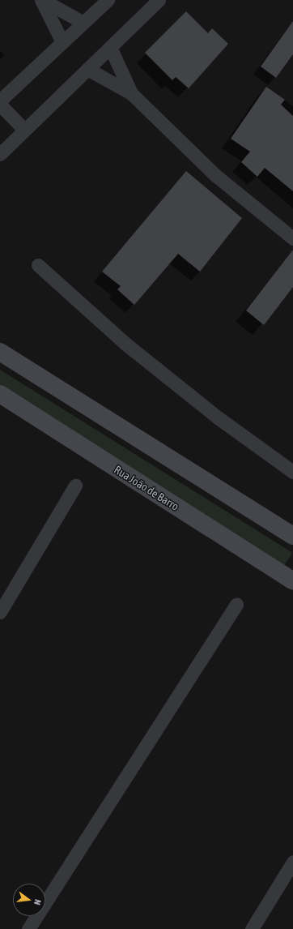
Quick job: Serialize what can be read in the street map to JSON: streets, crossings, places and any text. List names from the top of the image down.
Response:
{
  "streets": {
    "street": ["Rua João de Barro"]
  },
  "north": "right"
}
